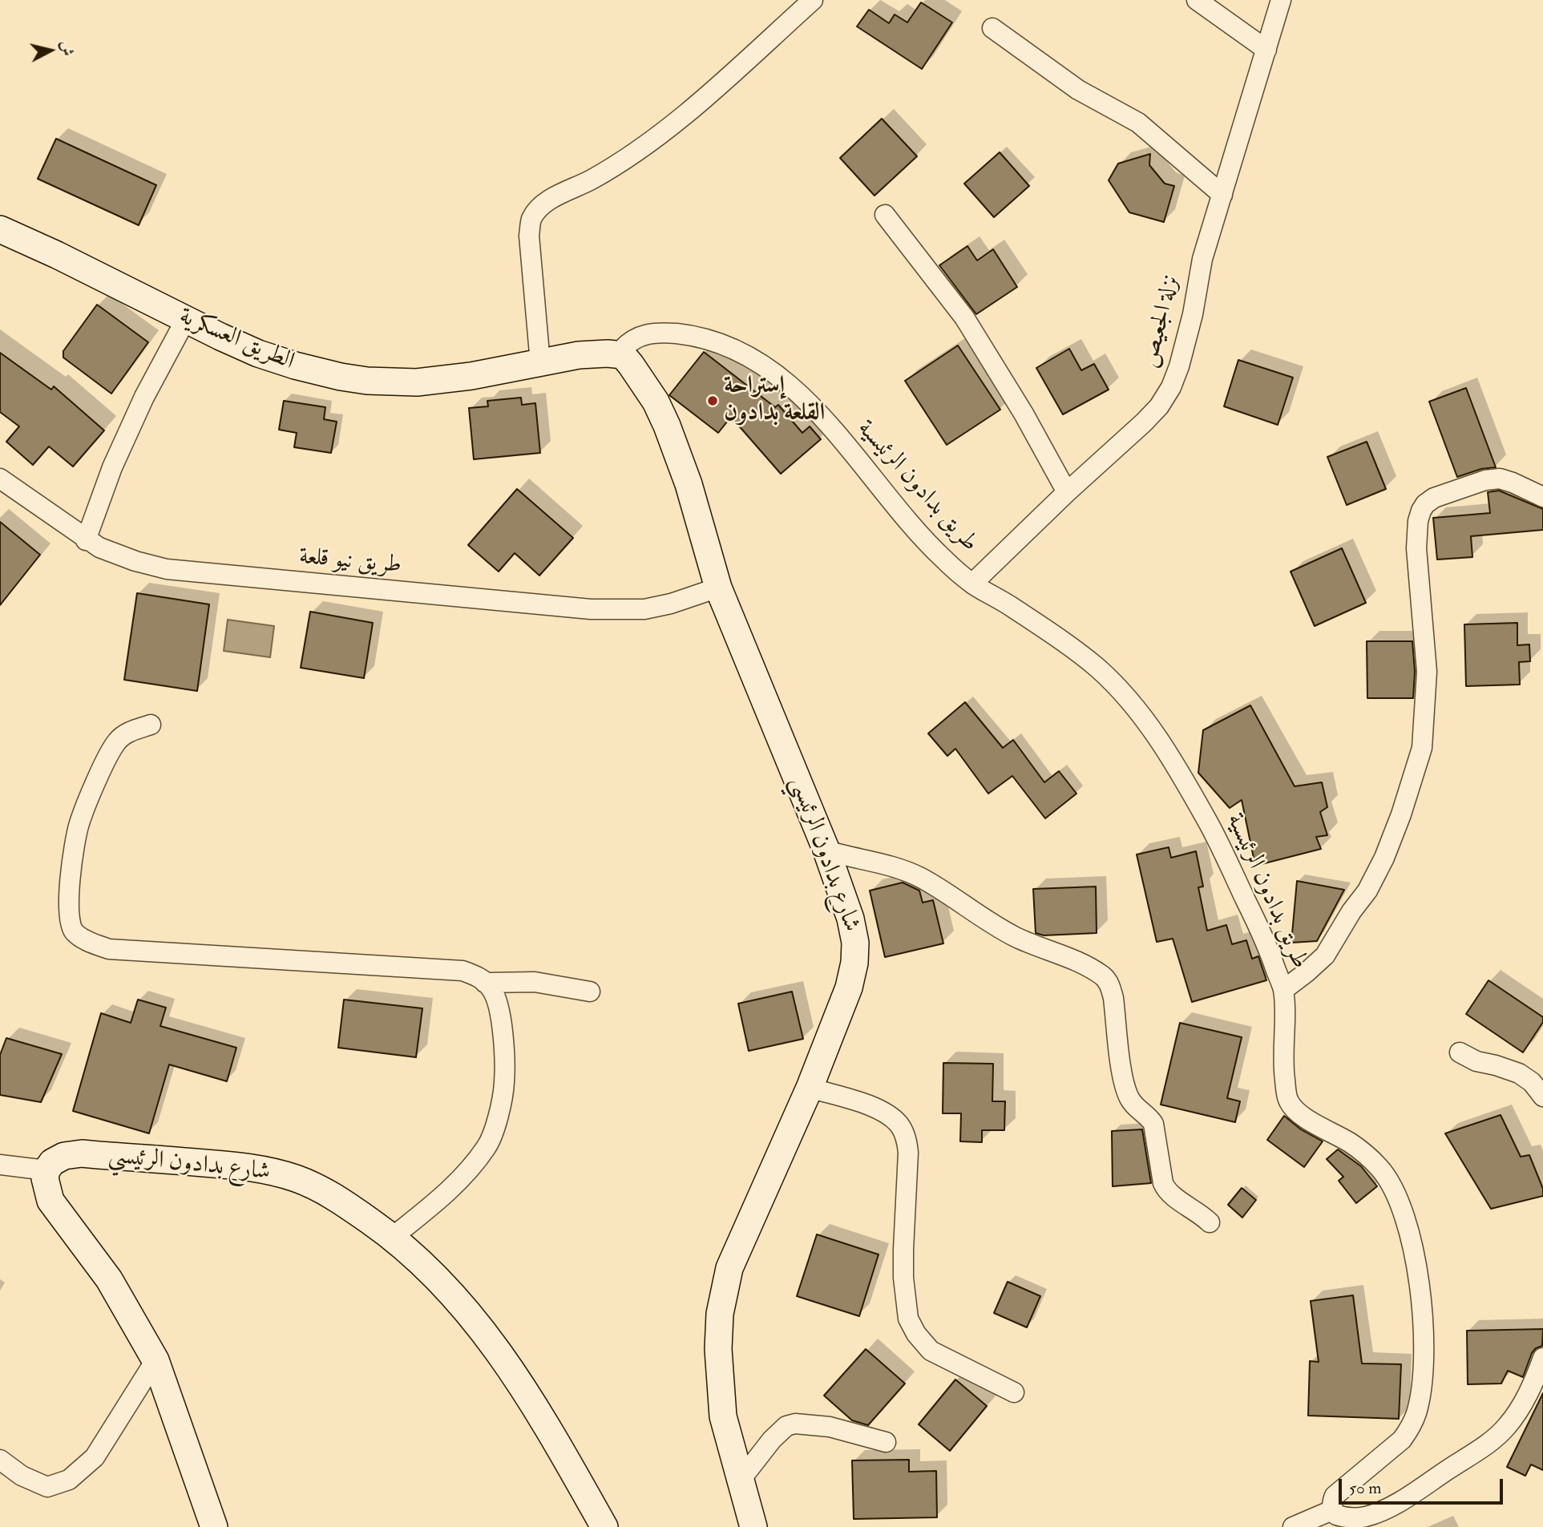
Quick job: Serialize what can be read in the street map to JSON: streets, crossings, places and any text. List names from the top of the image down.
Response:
{
  "streets": {
    "main road": ["الطريق العسكرية", "شارع بدادون الرئيسي"],
    "street": ["نزلة الجعيص", "طريق بدادون الرئيسية", "طريق نيو قلعة"]
  },
  "crossings": [
    ["نزلة الجعيص", "طريق بدادون الرئيسية"],
    ["الطريق العسكرية", "طريق بدادون الرئيسية"],
    ["الطريق العسكرية", "شارع بدادون الرئيسي"],
    ["طريق بدادون الرئيسية", "شارع بدادون الرئيسي"],
    ["طريق نيو قلعة", "شارع بدادون الرئيسي"]
  ],
  "places": ["إستراحة القلعة بدادون"],
  "scale_bar": "50 m",
  "north": "right"
}
